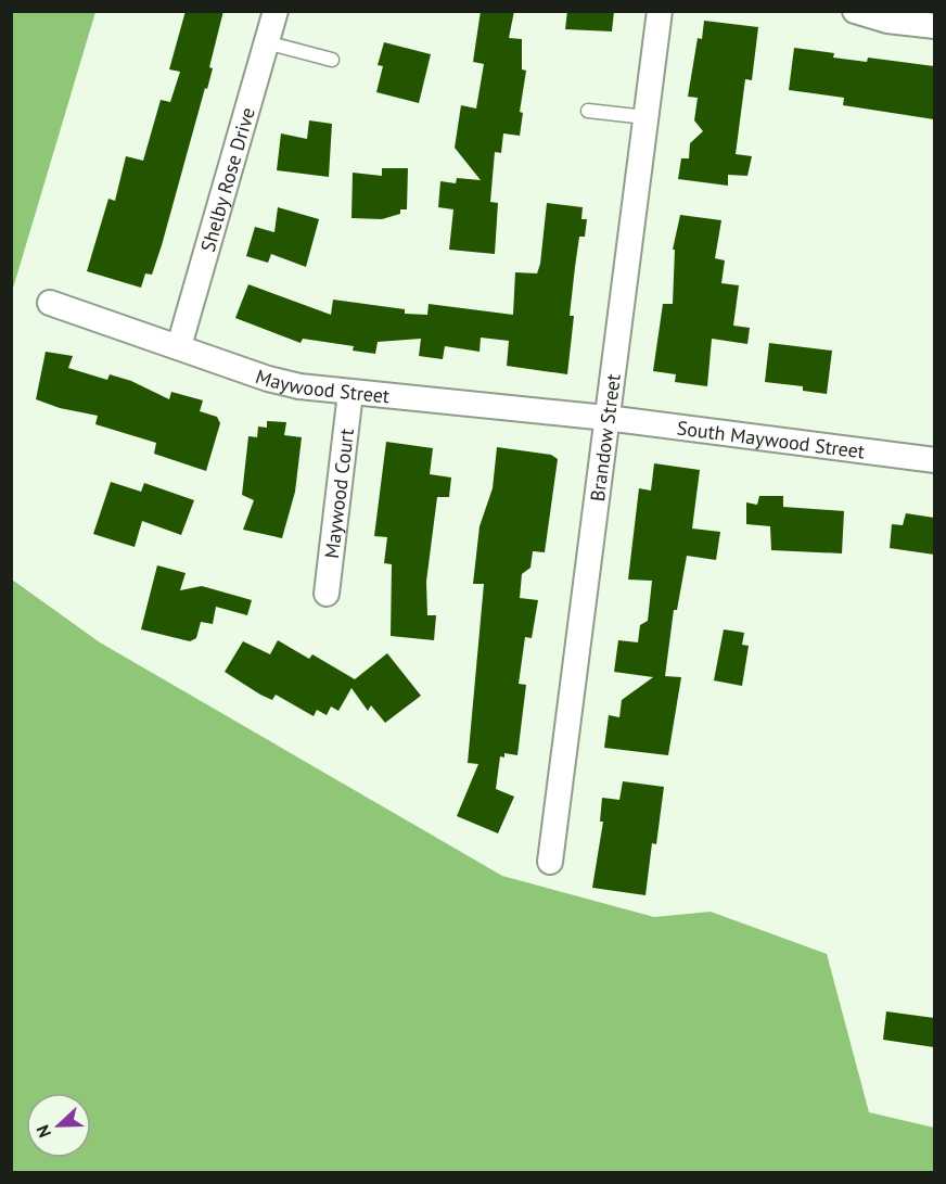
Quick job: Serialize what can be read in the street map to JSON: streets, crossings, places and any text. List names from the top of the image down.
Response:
{
  "streets": {
    "street": [
      "Shelby Rose Drive",
      "Maywood Street",
      "Brandow Street",
      "South Maywood Street",
      "Maywood Court"
    ]
  },
  "crossings": [
    ["Shelby Rose Drive", "Maywood Street"],
    ["Maywood Street", "Brandow Street"],
    ["Maywood Street", "South Maywood Street"],
    ["Maywood Street", "Maywood Court"],
    ["Brandow Street", "South Maywood Street"]
  ],
  "north": "left"
}
